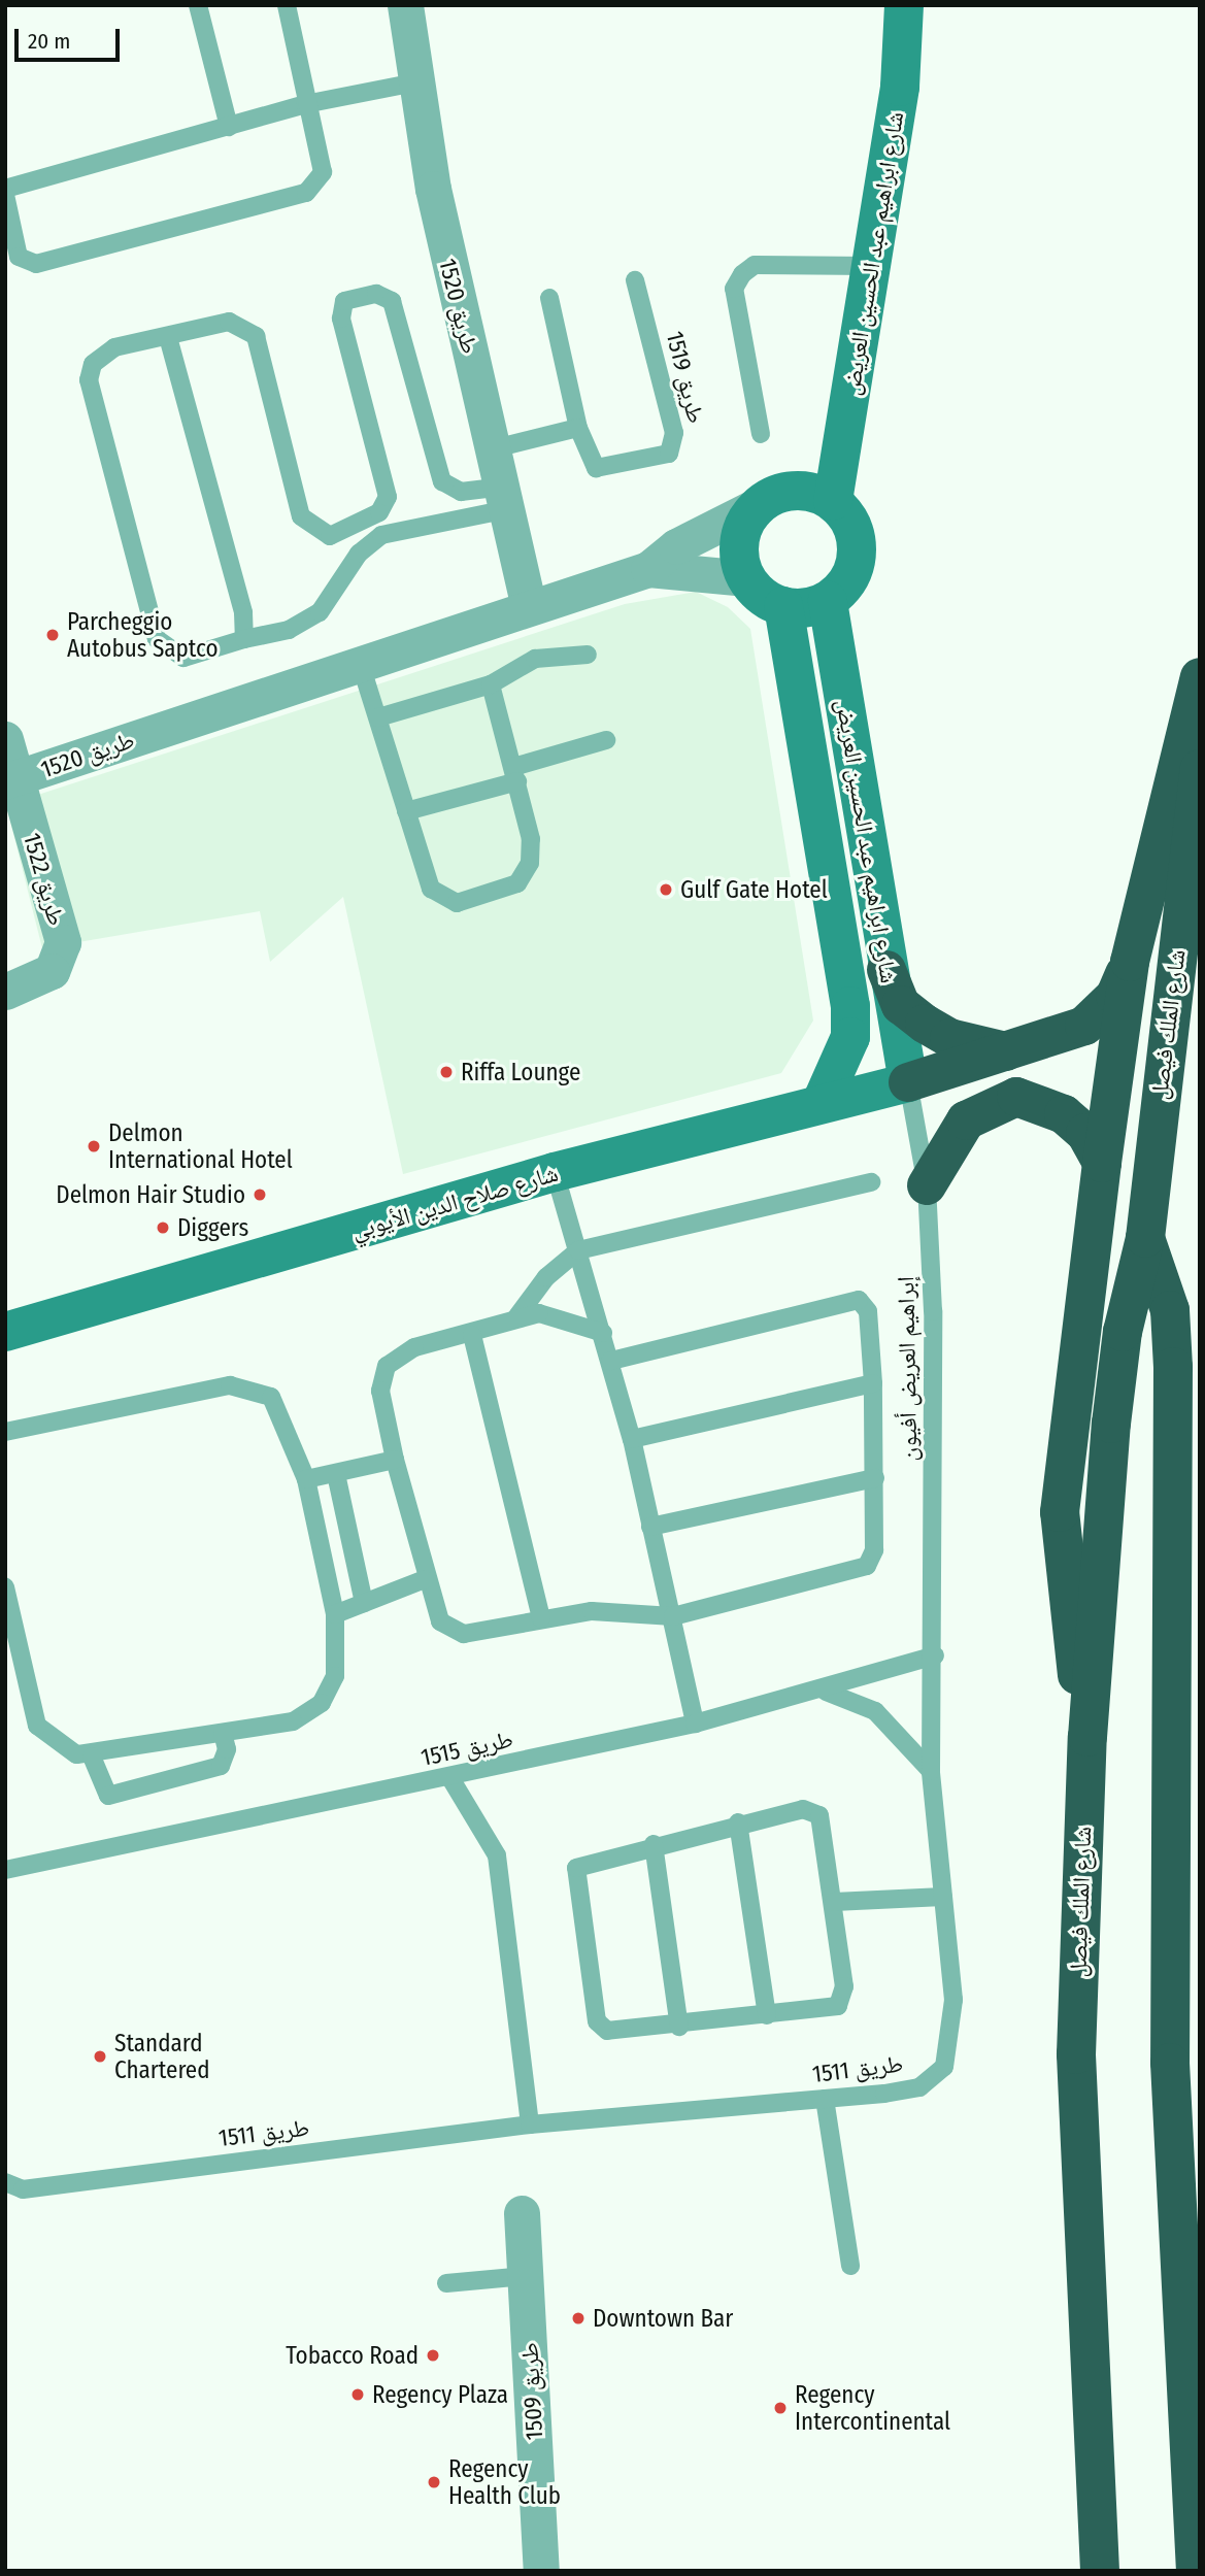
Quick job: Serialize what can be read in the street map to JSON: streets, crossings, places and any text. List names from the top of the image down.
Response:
{
  "streets": {
    "highway": ["شارع الملك فيصل"],
    "street": [
      "شارع ابراهيم عبد الحسين العريض",
      "طريق 1520",
      "طريق 1522",
      "شارع صلاح الدين الأيوبي",
      "طريق 1509"
    ],
    "lane": [
      "طريق 1519",
      "إبراهيم العريض أفيون",
      "طريق 1515",
      "طريق 1511"
    ]
  },
  "crossings": [
    ["شارع ابراهيم عبد الحسين العريض", "طريق 1520"],
    ["شارع ابراهيم عبد الحسين العريض", "شارع صلاح الدين الأيوبي"],
    ["شارع ابراهيم عبد الحسين العريض", "إبراهيم العريض أفيون"],
    ["طريق 1520", "طريق 1522"],
    ["شارع صلاح الدين الأيوبي", "إبراهيم العريض أفيون"],
    ["إبراهيم العريض أفيون", "طريق 1515"],
    ["إبراهيم العريض أفيون", "طريق 1511"],
    ["طريق 1515", "طريق 1511"]
  ],
  "places": [
    "Parcheggio Autobus Saptco",
    "Gulf Gate Hotel",
    "Riffa Lounge",
    "Delmon International Hotel",
    "Delmon Hair Studio",
    "Diggers",
    "Standard Chartered",
    "Downtown Bar",
    "Tobacco Road",
    "Regency Plaza",
    "Regency Intercontinental",
    "Regency Health Club"
  ],
  "scale_bar": "20 m"
}
